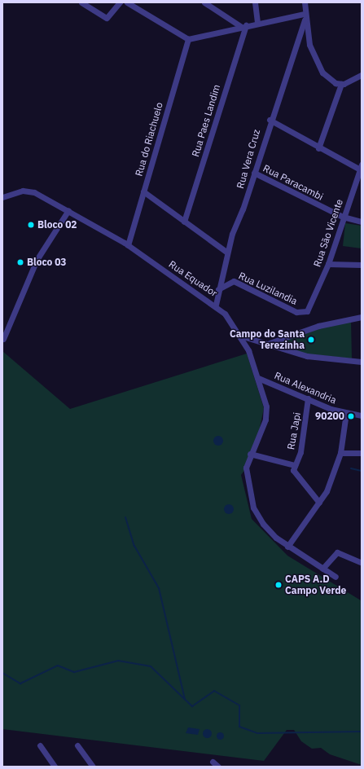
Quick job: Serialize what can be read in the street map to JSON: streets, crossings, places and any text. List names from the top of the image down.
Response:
{
  "streets": {
    "street": [
      "Rua Paes Landim",
      "Rua do Riachuelo",
      "Rua Vera Cruz",
      "Rua Paracambi",
      "Rua São Vicente",
      "Rua Equador",
      "Rua Luzilandia",
      "Rua Alexandria",
      "Rua Japi"
    ]
  },
  "crossings": [
    ["Rua do Riachuelo", "Rua Equador"],
    ["Rua Vera Cruz", "Rua Paracambi"],
    ["Rua Vera Cruz", "Rua Equador"],
    ["Rua Vera Cruz", "Rua Luzilandia"],
    ["Rua Paracambi", "Rua São Vicente"],
    ["Rua São Vicente", "Rua Luzilandia"],
    ["Rua Equador", "Rua Alexandria"],
    ["Rua Alexandria", "Rua Japi"]
  ],
  "places": [
    "Bloco 02",
    "Bloco 03",
    "Campo do Santa Terezinha",
    "90200",
    "CAPS A.D Campo Verde"
  ]
}
